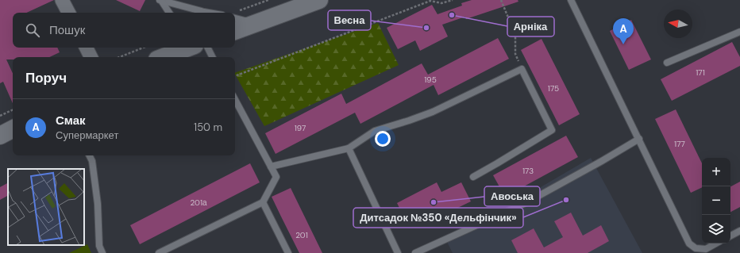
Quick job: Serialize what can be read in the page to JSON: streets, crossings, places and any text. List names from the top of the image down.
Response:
{
  "places": [
    "Арніка",
    "Весна",
    "Дитсадок №350 «Дельфінчик»",
    "Авоська"
  ],
  "house_numbers": [
    "171",
    "195",
    "175",
    "197",
    "177",
    "173",
    "201а",
    "201"
  ],
  "north": "left",
  "page": {
    "search": "Пошук",
    "pins": "A",
    "heading": "Поруч",
    "list": [
      {
        "mark": "A",
        "name": "Смак",
        "note": "Супермаркет",
        "value": "150 m"
      }
    ],
    "map_buttons": ["+", "−"]
  }
}
